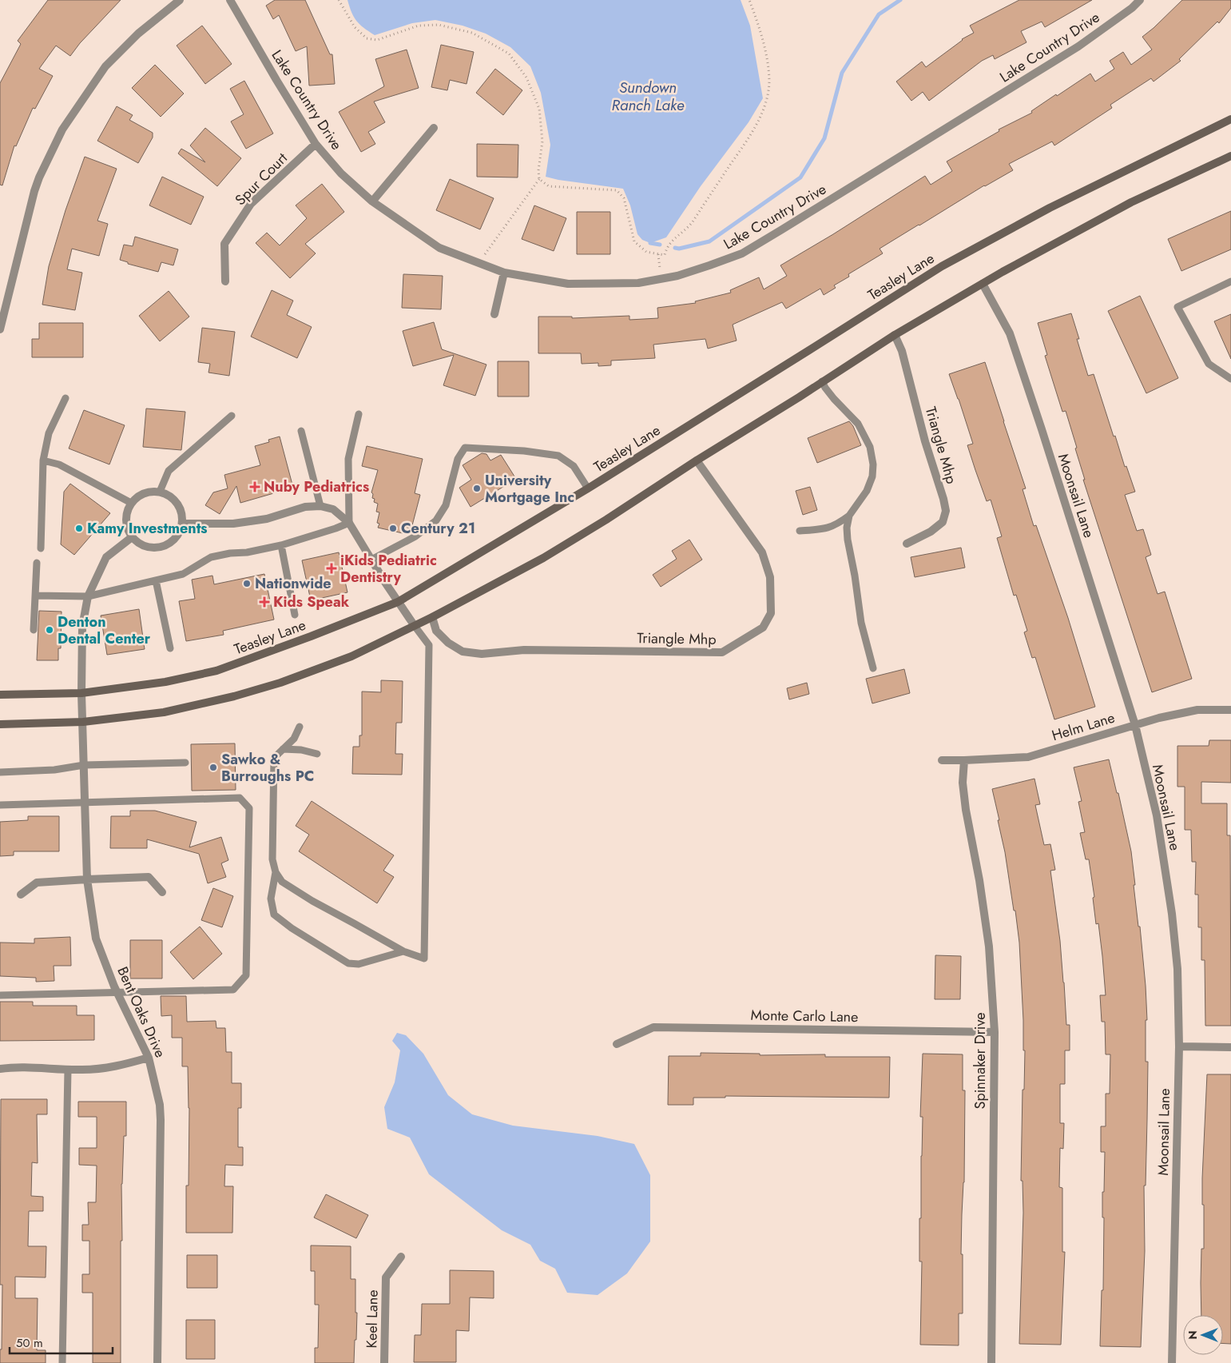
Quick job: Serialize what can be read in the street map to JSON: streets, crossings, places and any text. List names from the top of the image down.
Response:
{
  "streets": {
    "main road": ["Teasley Lane"],
    "street": [
      "Lake Country Drive",
      "Spur Court",
      "Triangle Mhp",
      "Moonsail Lane",
      "Helm Lane",
      "Bent Oaks Drive",
      "Monte Carlo Lane",
      "Spinnaker Drive",
      "Keel Lane"
    ]
  },
  "crossings": [
    ["Lake Country Drive", "Spur Court"],
    ["Teasley Lane", "Bent Oaks Drive"],
    ["Moonsail Lane", "Helm Lane"],
    ["Helm Lane", "Spinnaker Drive"],
    ["Monte Carlo Lane", "Spinnaker Drive"]
  ],
  "water": ["Sundown Ranch Lake"],
  "places": {
    "health": ["Nuby Pediatrics", "iKids Pediatric Dentistry", "Kids Speak"],
    "other": [
      "University Mortgage Inc",
      "Kamy Investments",
      "Century 21",
      "Nationwide",
      "Denton Dental Center",
      "Sawko & Burroughs PC"
    ]
  },
  "scale_bar": "50 m",
  "north": "left"
}
